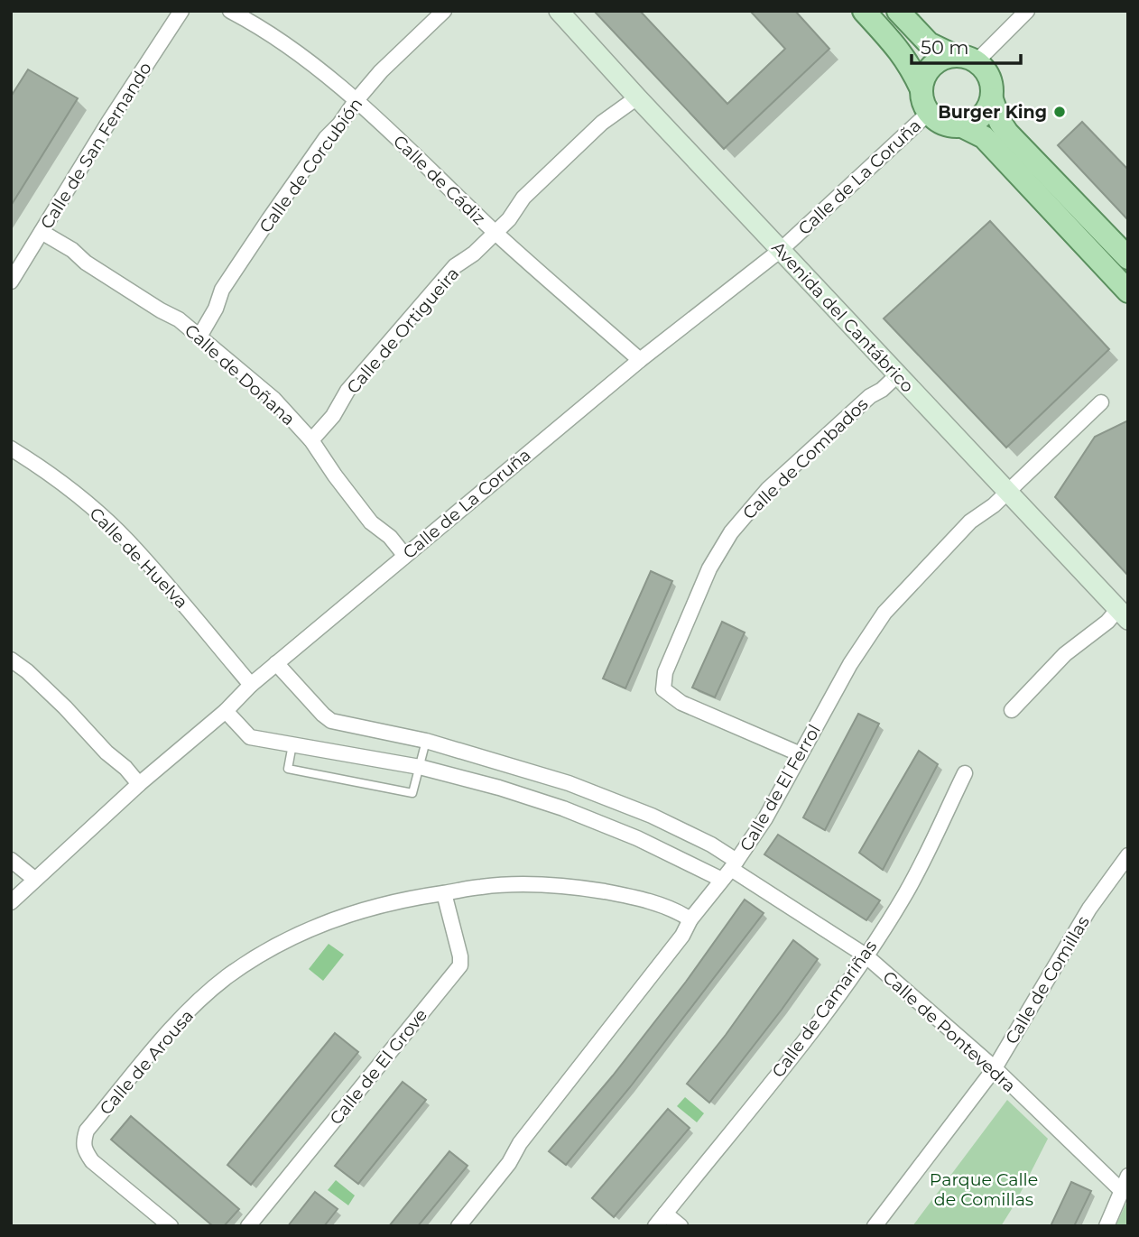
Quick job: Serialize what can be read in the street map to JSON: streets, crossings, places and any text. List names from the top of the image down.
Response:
{
  "streets": {
    "street": [
      "Calle de San Fernando",
      "Calle de Corcubión",
      "Calle de La Coruña",
      "Calle de Cádiz",
      "Avenida del Cantábrico",
      "Calle de Ortigueira",
      "Calle de Doñana",
      "Calle de Combados",
      "Calle de Huelva",
      "Calle de El Ferrol",
      "Calle de Comillas",
      "Calle de Camariñas",
      "Calle de Pontevedra",
      "Calle de Arousa",
      "Calle de El Grove"
    ]
  },
  "crossings": [
    ["Calle de San Fernando", "Calle de Doñana"],
    ["Calle de Corcubión", "Calle de Cádiz"],
    ["Calle de Corcubión", "Calle de Doñana"],
    ["Calle de La Coruña", "Calle de Cádiz"],
    ["Calle de La Coruña", "Avenida del Cantábrico"],
    ["Calle de La Coruña", "Calle de Doñana"],
    ["Calle de La Coruña", "Calle de Huelva"],
    ["Calle de La Coruña", "Calle de Pontevedra"],
    ["Calle de Cádiz", "Calle de Ortigueira"],
    ["Avenida del Cantábrico", "Calle de Ortigueira"],
    ["Avenida del Cantábrico", "Calle de Combados"],
    ["Avenida del Cantábrico", "Calle de El Ferrol"],
    ["Calle de Ortigueira", "Calle de Doñana"],
    ["Calle de Combados", "Calle de El Ferrol"],
    ["Calle de El Ferrol", "Calle de Pontevedra"],
    ["Calle de El Ferrol", "Calle de Arousa"],
    ["Calle de Comillas", "Calle de Pontevedra"],
    ["Calle de Camariñas", "Calle de Pontevedra"],
    ["Calle de Arousa", "Calle de El Grove"]
  ],
  "parks": ["Parque Calle de Comillas"],
  "places": ["Burger King"],
  "scale_bar": "50 m"
}
